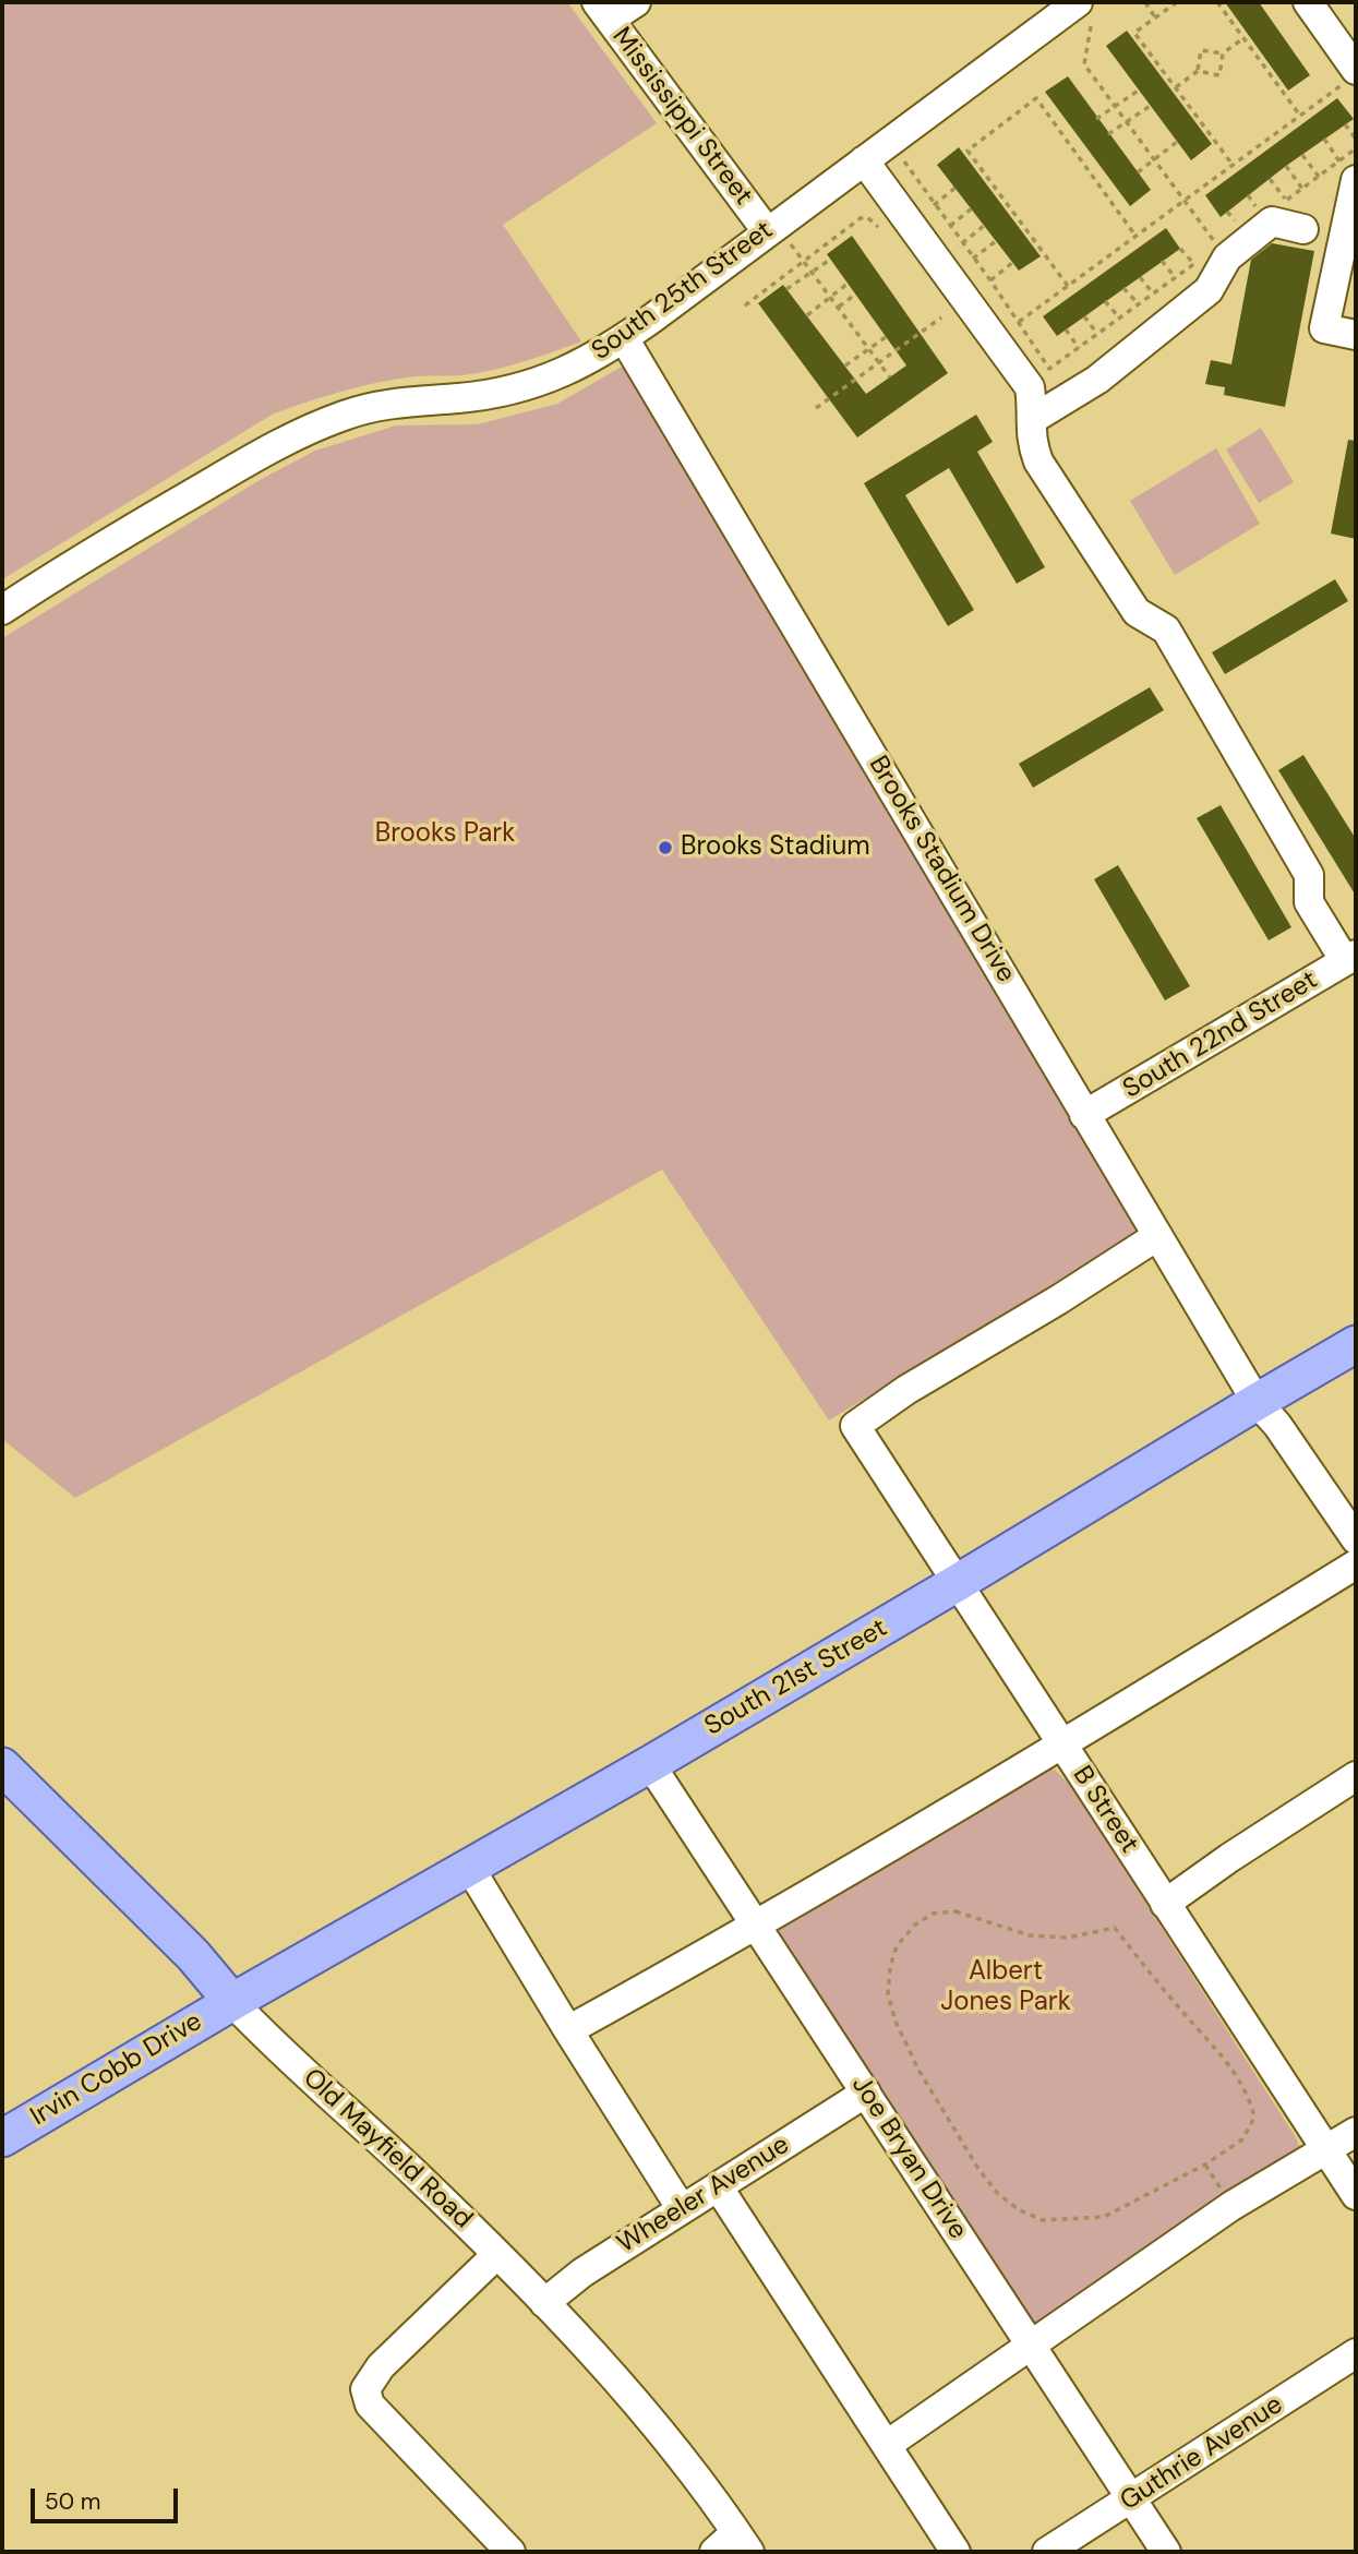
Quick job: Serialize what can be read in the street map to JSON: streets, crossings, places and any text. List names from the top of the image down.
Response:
{
  "streets": {
    "main road": ["South 21st Street", "Irvin Cobb Drive", "Old Mayfield Road"],
    "street": [
      "Mississippi Street",
      "South 25th Street",
      "Brooks Stadium Drive",
      "South 22nd Street",
      "B Street",
      "Joe Bryan Drive",
      "Wheeler Avenue",
      "Guthrie Avenue"
    ]
  },
  "crossings": [
    ["Mississippi Street", "South 25th Street"],
    ["South 25th Street", "Brooks Stadium Drive"],
    ["Brooks Stadium Drive", "South 22nd Street"],
    ["Brooks Stadium Drive", "South 21st Street"],
    ["Brooks Stadium Drive", "B Street"],
    ["South 21st Street", "B Street"],
    ["South 21st Street", "Irvin Cobb Drive"],
    ["South 21st Street", "Old Mayfield Road"],
    ["South 21st Street", "Joe Bryan Drive"],
    ["Irvin Cobb Drive", "Old Mayfield Road"],
    ["Old Mayfield Road", "Wheeler Avenue"],
    ["Joe Bryan Drive", "Wheeler Avenue"],
    ["Joe Bryan Drive", "Guthrie Avenue"]
  ],
  "parks": ["Brooks Park", "Albert Jones Park"],
  "places": ["Brooks Stadium"],
  "scale_bar": "50 m"
}
